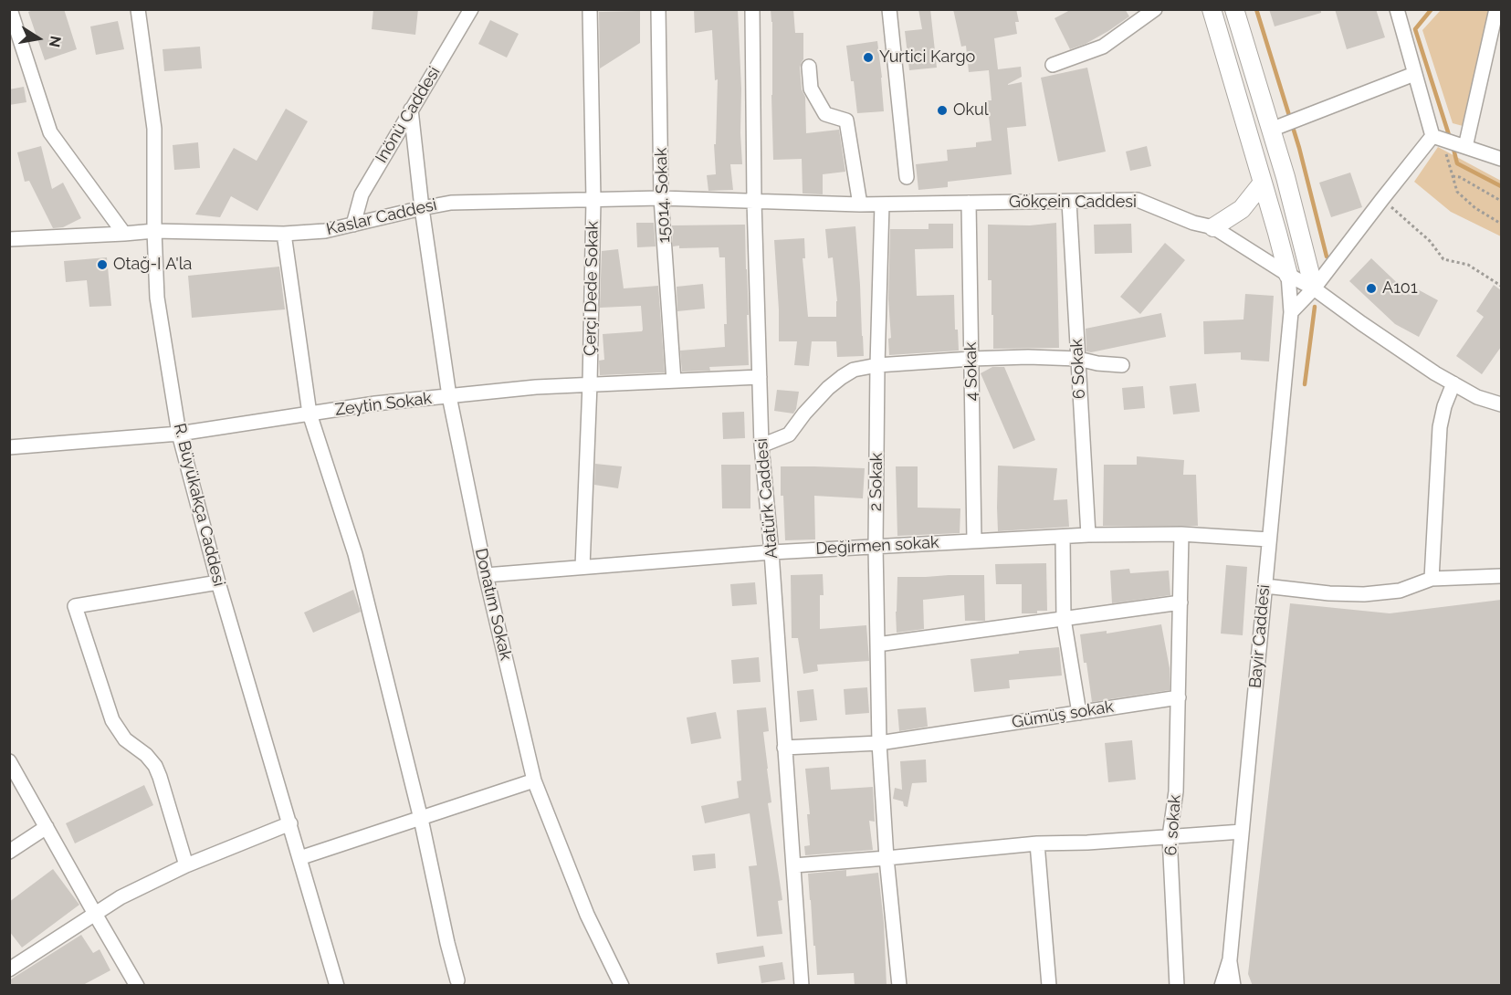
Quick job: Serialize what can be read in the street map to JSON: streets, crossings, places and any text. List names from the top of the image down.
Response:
{
  "streets": {
    "street": [
      "Inönü Caddesi",
      "15014. Sokak",
      "Gökçein Caddesi",
      "Kaslar Caddesi",
      "Çerçi Dede Sokak",
      "6 Sokak",
      "4 Sokak",
      "Zeytin Sokak",
      "2 Sokak",
      "Atatürk Caddesi",
      "R. Büyükakça Caddesi",
      "Değirmen sokak",
      "Donatım Sokak",
      "Bayir Caddesi",
      "Gümüş sokak",
      "6. sokak"
    ]
  },
  "crossings": [
    ["Inönü Caddesi", "Kaslar Caddesi"],
    ["Inönü Caddesi", "Donatım Sokak"],
    ["15014. Sokak", "Kaslar Caddesi"],
    ["15014. Sokak", "Zeytin Sokak"],
    ["Gökçein Caddesi", "Kaslar Caddesi"],
    ["Gökçein Caddesi", "6 Sokak"],
    ["Gökçein Caddesi", "4 Sokak"],
    ["Gökçein Caddesi", "2 Sokak"],
    ["Gökçein Caddesi", "Atatürk Caddesi"],
    ["Gökçein Caddesi", "Bayir Caddesi"],
    ["Kaslar Caddesi", "Çerçi Dede Sokak"],
    ["Kaslar Caddesi", "Atatürk Caddesi"],
    ["Kaslar Caddesi", "R. Büyükakça Caddesi"],
    ["Kaslar Caddesi", "Donatım Sokak"],
    ["Çerçi Dede Sokak", "Zeytin Sokak"],
    ["Çerçi Dede Sokak", "Değirmen sokak"],
    ["6 Sokak", "Değirmen sokak"],
    ["4 Sokak", "Değirmen sokak"],
    ["Zeytin Sokak", "Atatürk Caddesi"],
    ["Zeytin Sokak", "R. Büyükakça Caddesi"],
    ["Zeytin Sokak", "Donatım Sokak"],
    ["2 Sokak", "Değirmen sokak"],
    ["2 Sokak", "Gümüş sokak"],
    ["Atatürk Caddesi", "Değirmen sokak"],
    ["Atatürk Caddesi", "Gümüş sokak"],
    ["Değirmen sokak", "Donatım Sokak"],
    ["Değirmen sokak", "Bayir Caddesi"],
    ["Gümüş sokak", "6. sokak"]
  ],
  "places": [
    "Yurtici Kargo",
    "Okul",
    "Otağ-I A'la",
    "A101"
  ],
  "north": "right"
}
